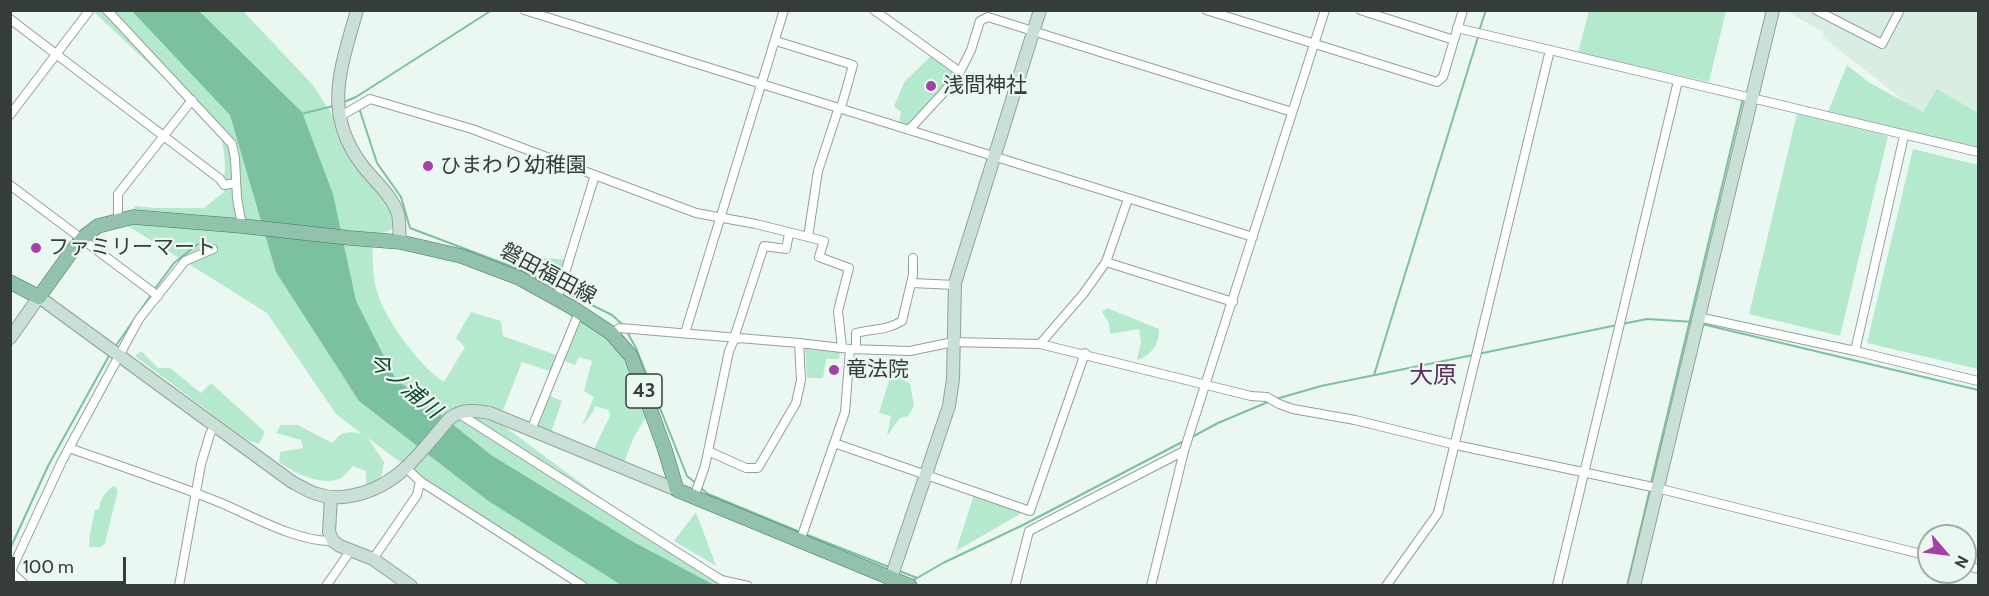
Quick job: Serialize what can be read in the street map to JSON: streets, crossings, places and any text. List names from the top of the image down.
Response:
{
  "streets": {
    "main road": ["磐田福田線", "43"]
  },
  "districts": ["大原"],
  "water": ["今ノ浦川"],
  "places": [
    "浅間神社",
    "ひまわり幼稚園",
    "ファミリーマート",
    "竜法院"
  ],
  "scale_bar": "100 m",
  "north": "bottom right"
}
